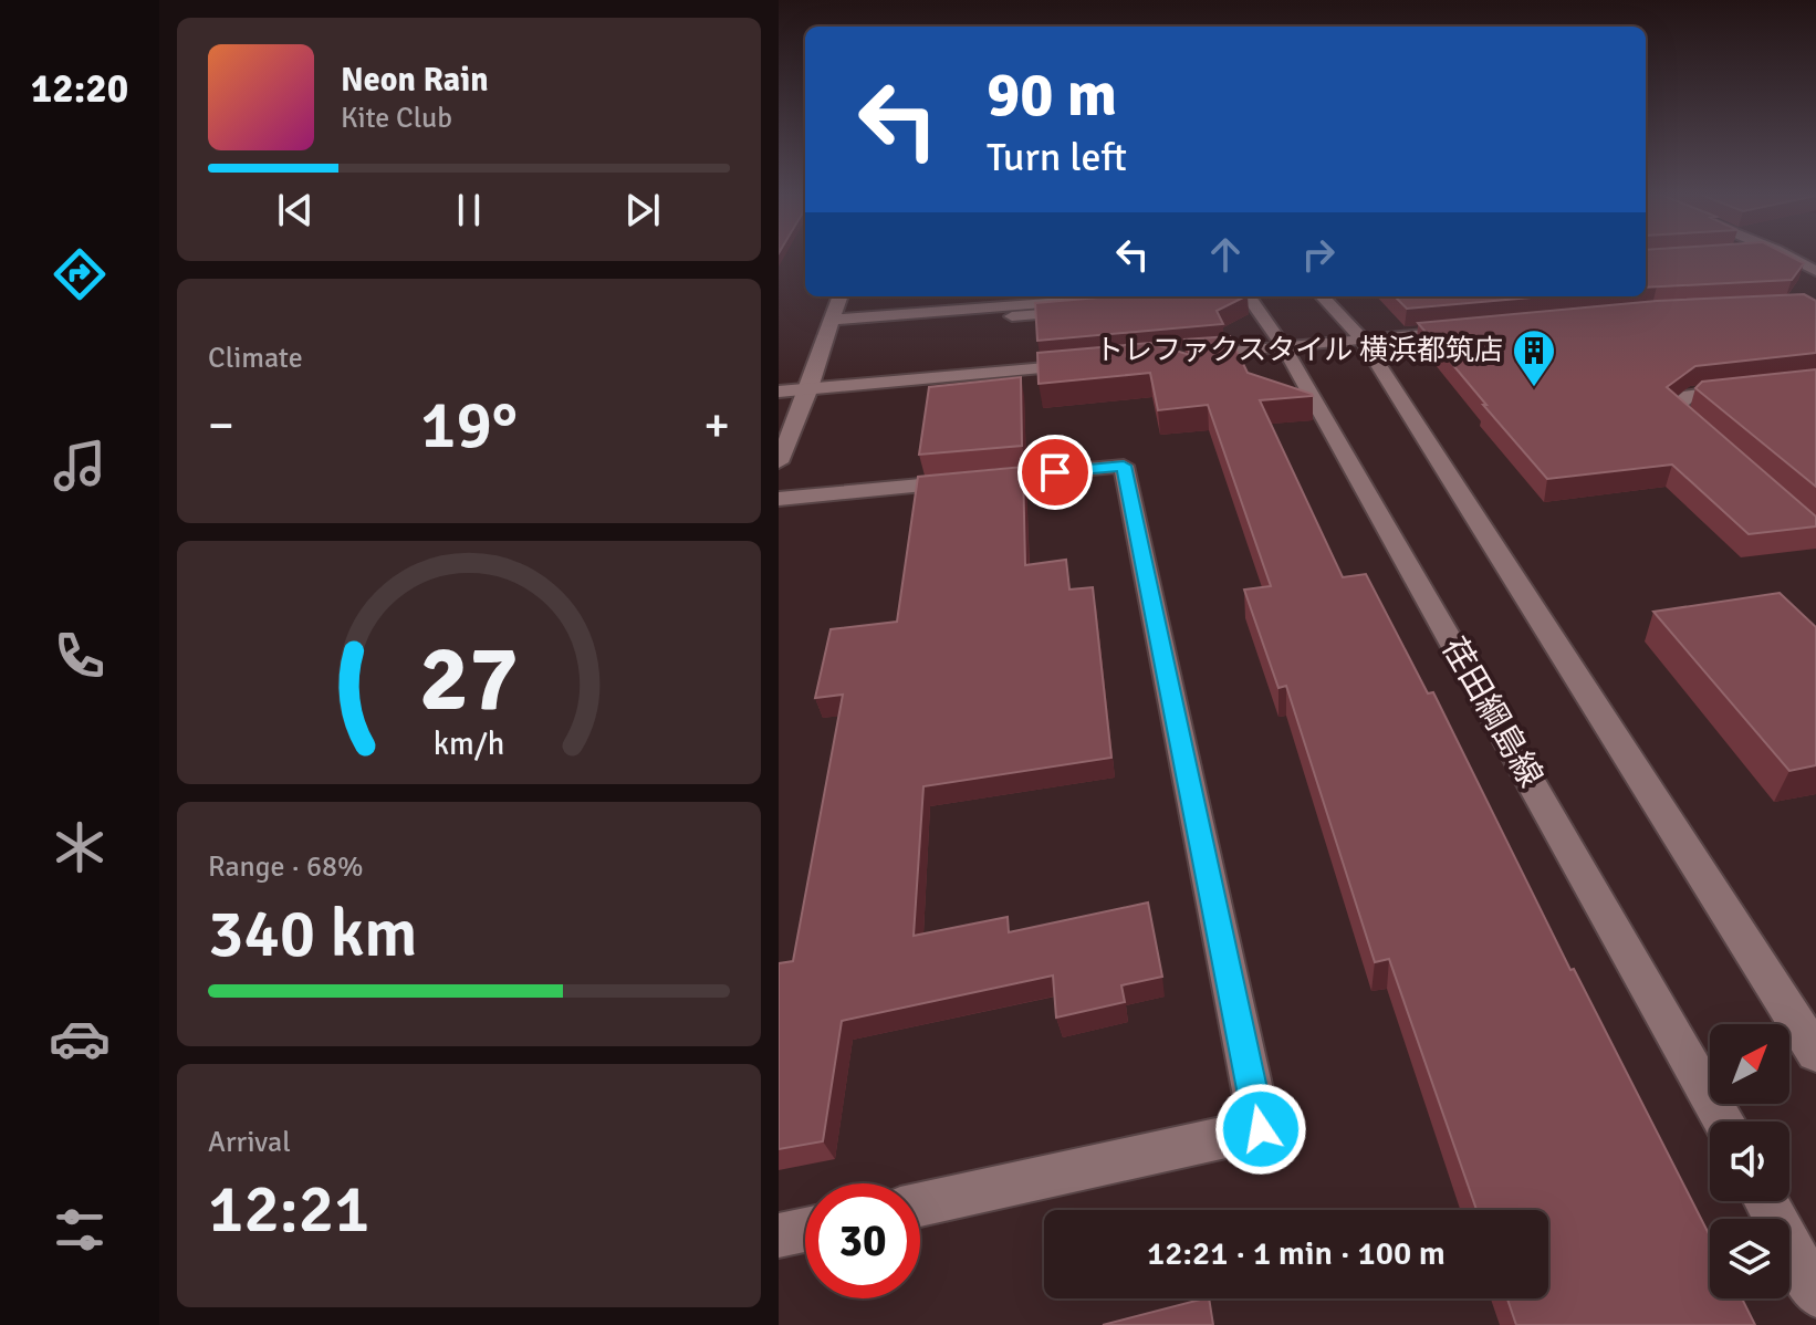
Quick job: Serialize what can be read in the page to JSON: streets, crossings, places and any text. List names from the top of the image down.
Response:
{
  "streets": {
    "street": ["荏田綱島線"]
  },
  "places": {
    "building": ["トレファクスタイル 横浜都筑店"]
  },
  "north": "top right",
  "page": {
    "tabs": "12:20",
    "turn": ["90 m", "Turn left"],
    "song": ["Neon Rain", "Kite Club"],
    "tile": [
      "Climate",
      ["Range · 68%", "340 km"],
      ["Arrival", "12:21"]
    ],
    "heat": ["−", "19°", "+"],
    "limit": "30",
    "trip": "12:21 · 1 min · 100 m",
    "gauge": ["27", "km/h"]
  }
}
